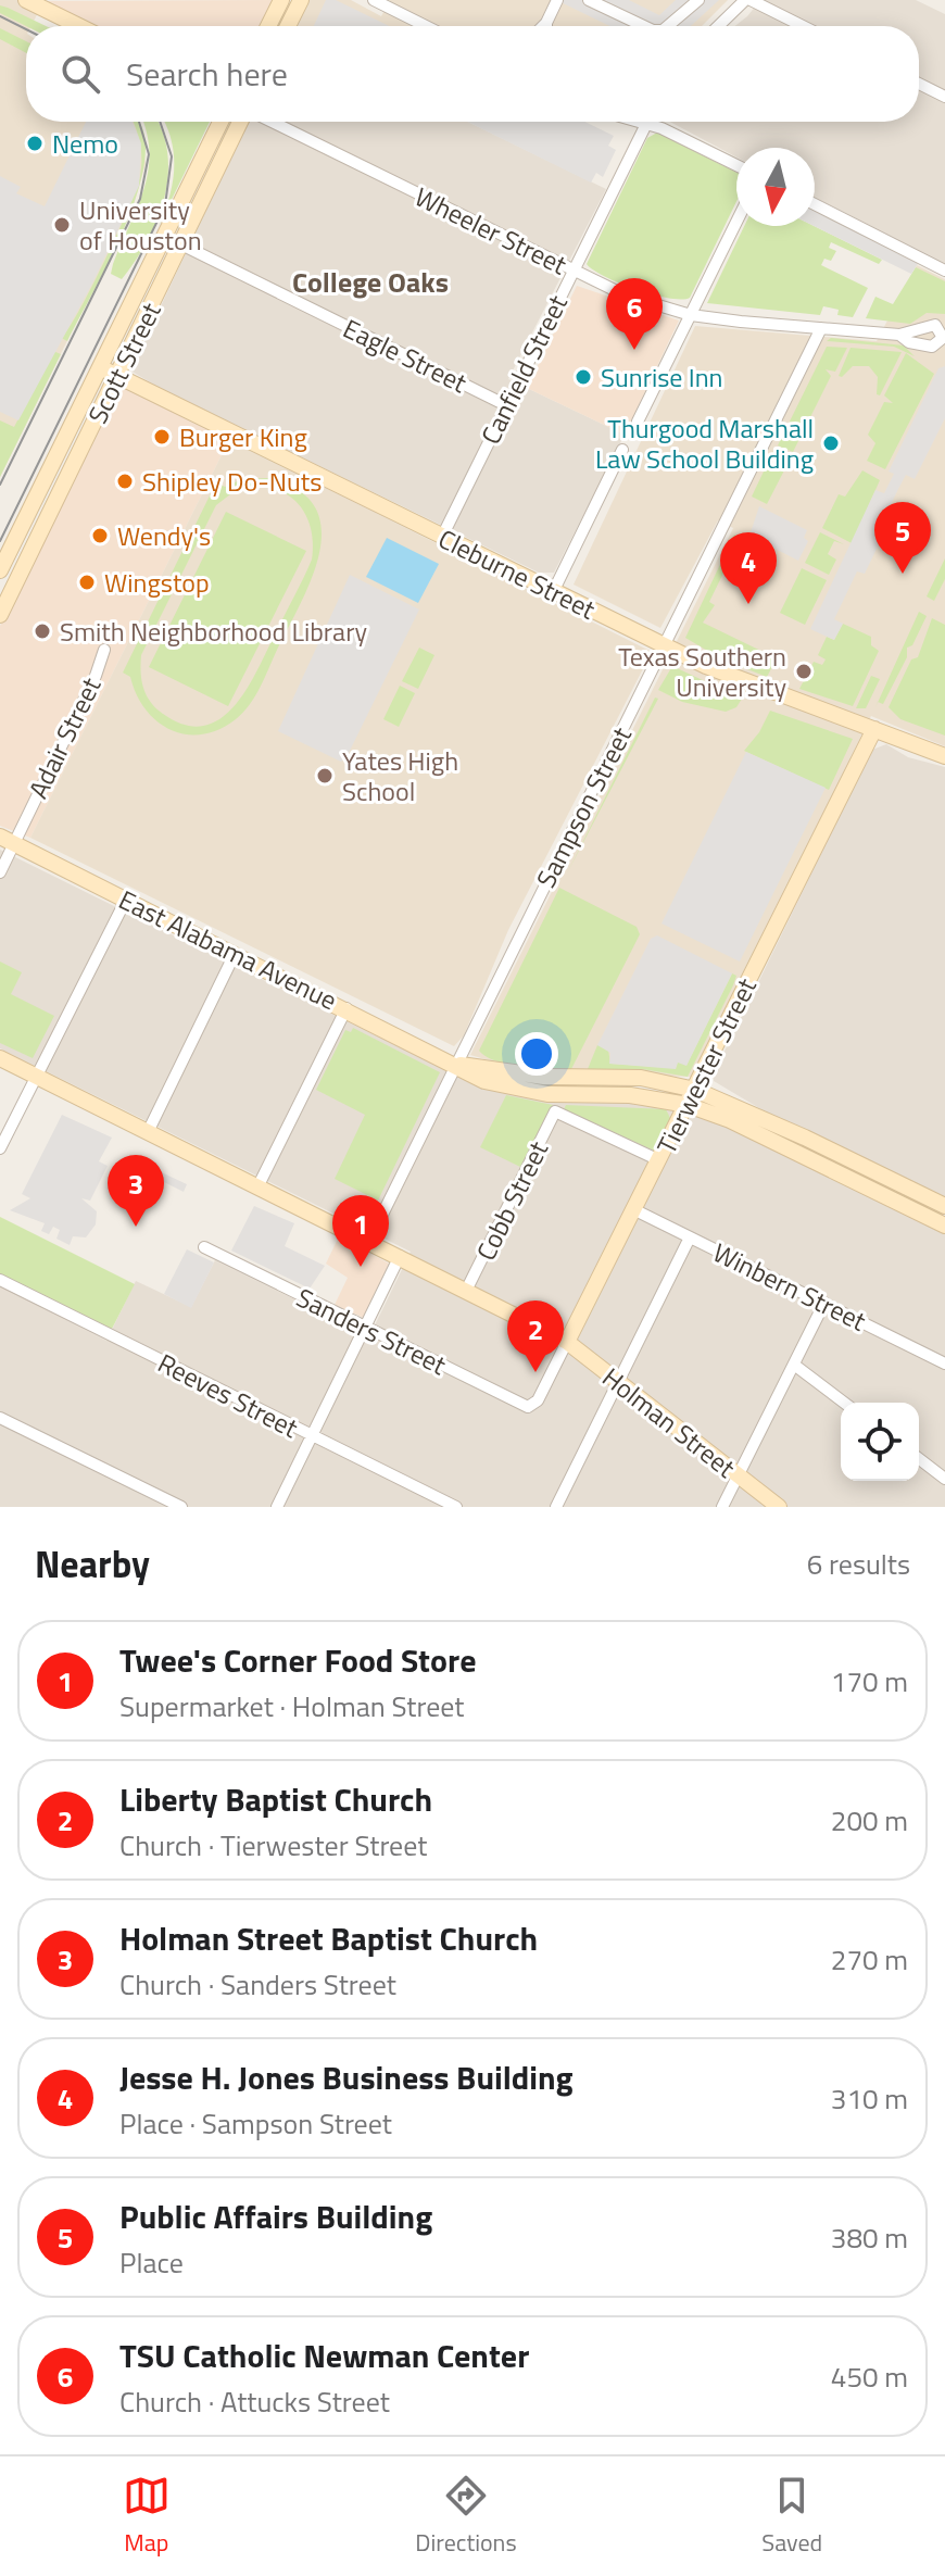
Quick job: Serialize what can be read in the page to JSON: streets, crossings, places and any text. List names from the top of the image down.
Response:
{
  "streets": {
    "street": [
      "Wheeler Street",
      "Eagle Street",
      "Scott Street",
      "Canfield Street",
      "Cleburne Street",
      "Adair Street",
      "Sampson Street",
      "East Alabama Avenue",
      "Tierwester Street",
      "Cobb Street",
      "Winbern Street",
      "Sanders Street",
      "Reeves Street",
      "Holman Street"
    ]
  },
  "crossings": [
    ["Wheeler Street", "Canfield Street"],
    ["Wheeler Street", "Sampson Street"],
    ["Eagle Street", "Scott Street"],
    ["Eagle Street", "Canfield Street"],
    ["Scott Street", "Cleburne Street"],
    ["Canfield Street", "Cleburne Street"],
    ["Cleburne Street", "Sampson Street"],
    ["Cleburne Street", "Tierwester Street"],
    ["Adair Street", "East Alabama Avenue"],
    ["Sampson Street", "East Alabama Avenue"],
    ["Sampson Street", "Holman Street"],
    ["East Alabama Avenue", "Tierwester Street"],
    ["Tierwester Street", "Cobb Street"],
    ["Tierwester Street", "Winbern Street"],
    ["Tierwester Street", "Sanders Street"],
    ["Tierwester Street", "Holman Street"],
    ["Cobb Street", "Holman Street"]
  ],
  "districts": ["College Oaks"],
  "places": [
    "Nemo",
    "University of Houston",
    "Sunrise Inn",
    "Burger King",
    "Thurgood Marshall Law School Building",
    "Shipley Do-Nuts",
    "Wendy's",
    "Wingstop",
    "Smith Neighborhood Library",
    "Texas Southern University",
    "Yates High School"
  ],
  "north": "bottom",
  "page": {
    "search": "Search here",
    "pins": [
      "6",
      "5",
      "4",
      "3",
      "1",
      "2"
    ],
    "heading": ["Nearby", "6 results"],
    "list": [
      {
        "mark": "1",
        "name": "Twee's Corner Food Store",
        "note": "Supermarket · Holman Street",
        "value": "170 m"
      },
      {
        "mark": "2",
        "name": "Liberty Baptist Church",
        "note": "Church · Tierwester Street",
        "value": "200 m"
      },
      {
        "mark": "3",
        "name": "Holman Street Baptist Church",
        "note": "Church · Sanders Street",
        "value": "270 m"
      },
      {
        "mark": "4",
        "name": "Jesse H. Jones Business Building",
        "note": "Place · Sampson Street",
        "value": "310 m"
      },
      {
        "mark": "5",
        "name": "Public Affairs Building",
        "note": "Place",
        "value": "380 m"
      },
      {
        "mark": "6",
        "name": "TSU Catholic Newman Center",
        "note": "Church · Attucks Street",
        "value": "450 m"
      }
    ],
    "nav": ["Map", "Directions", "Saved"]
  }
}
